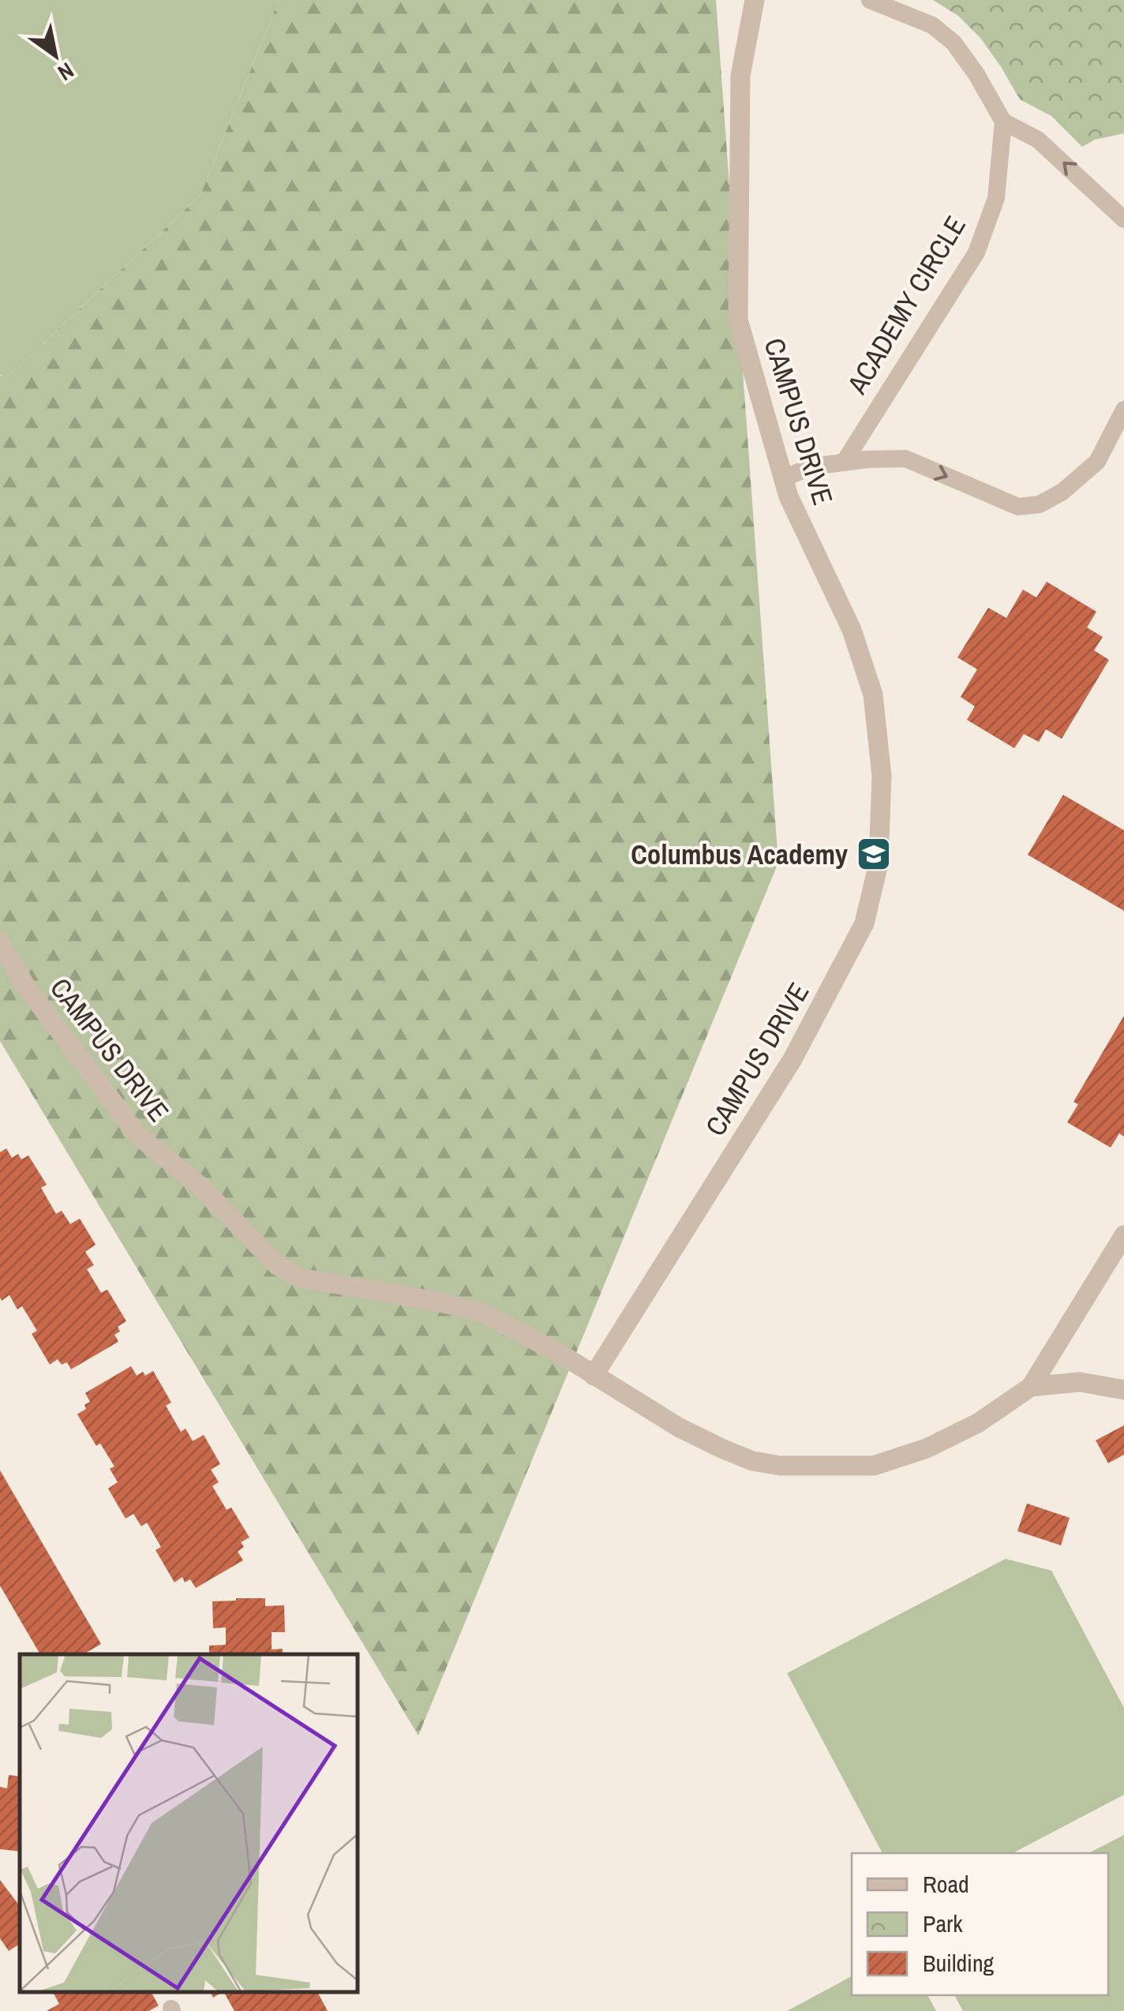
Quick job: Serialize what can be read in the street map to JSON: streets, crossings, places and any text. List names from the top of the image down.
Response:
{
  "streets": {
    "street": ["CAMPUS DRIVE"],
    "lane": ["ACADEMY CIRCLE"]
  },
  "places": {
    "school or university": ["Columbus Academy"]
  },
  "legend": ["Road", "Park", "Building"],
  "north": "bottom right"
}
